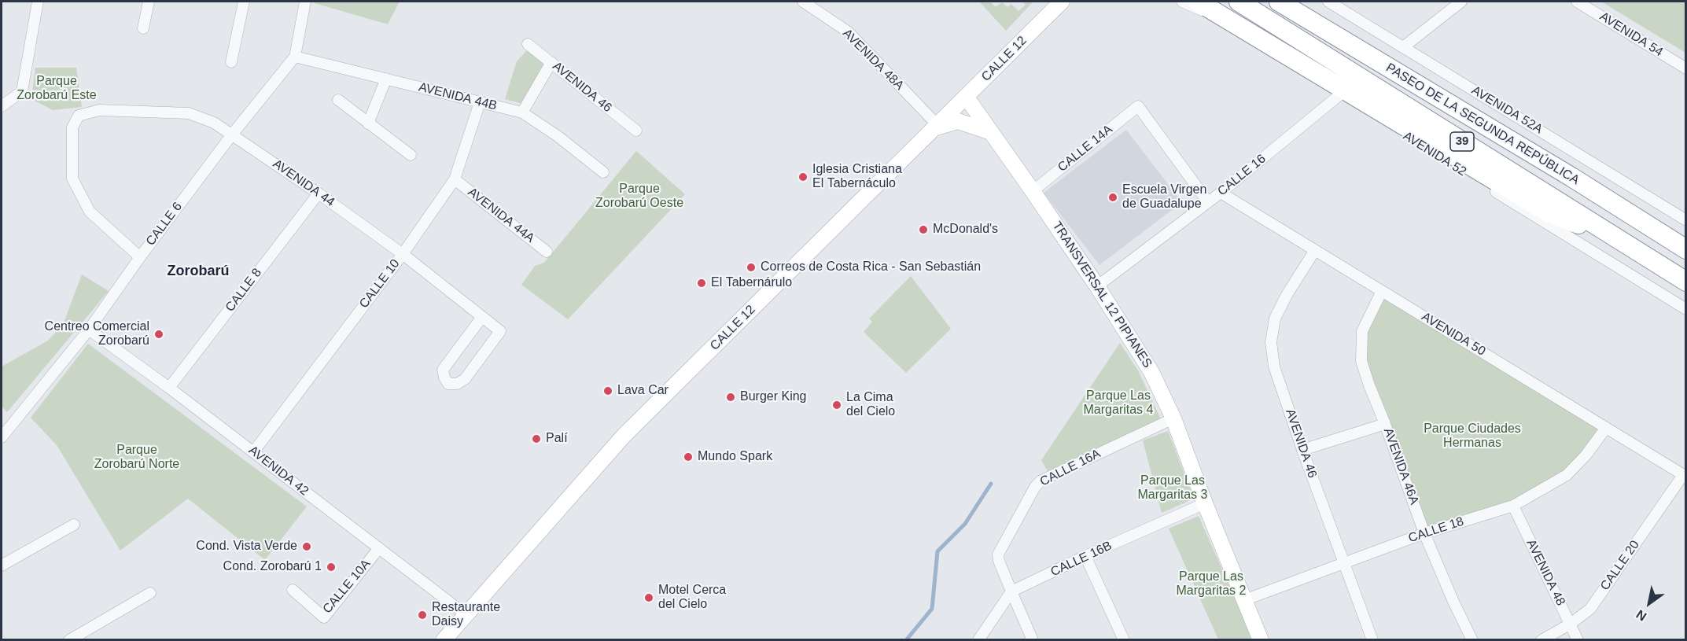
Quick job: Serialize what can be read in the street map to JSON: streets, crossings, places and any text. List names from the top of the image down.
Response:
{
  "streets": {
    "highway": ["PASEO DE LA SEGUNDA REPÚBLICA", "39"],
    "main road": ["CALLE 12", "TRANSVERSAL 12 PIPIANES"],
    "street": [
      "AVENIDA 54",
      "AVENIDA 48A",
      "AVENIDA 46",
      "AVENIDA 44B",
      "AVENIDA 52A",
      "CALLE 14A",
      "AVENIDA 52",
      "CALLE 16",
      "AVENIDA 44",
      "AVENIDA 44A",
      "CALLE 6",
      "CALLE 10",
      "CALLE 8",
      "AVENIDA 50",
      "AVENIDA 46A",
      "CALLE 16A",
      "AVENIDA 42",
      "CALLE 18",
      "CALLE 16B",
      "CALLE 20",
      "AVENIDA 48",
      "CALLE 10A"
    ]
  },
  "crossings": [
    ["CALLE 12", "AVENIDA 48A"],
    ["CALLE 12", "TRANSVERSAL 12 PIPIANES"],
    ["CALLE 12", "AVENIDA 42"],
    ["AVENIDA 46", "AVENIDA 50"],
    ["AVENIDA 46", "CALLE 18"],
    ["AVENIDA 44B", "CALLE 6"],
    ["AVENIDA 44B", "CALLE 10"],
    ["CALLE 14A", "CALLE 16"],
    ["CALLE 14A", "TRANSVERSAL 12 PIPIANES"],
    ["AVENIDA 52", "CALLE 16"],
    ["CALLE 16", "TRANSVERSAL 12 PIPIANES"],
    ["CALLE 16", "AVENIDA 50"],
    ["AVENIDA 44", "CALLE 6"],
    ["AVENIDA 44", "CALLE 10"],
    ["AVENIDA 44", "CALLE 8"],
    ["AVENIDA 44A", "CALLE 10"],
    ["CALLE 6", "AVENIDA 42"],
    ["CALLE 10", "AVENIDA 42"],
    ["CALLE 8", "AVENIDA 42"],
    ["TRANSVERSAL 12 PIPIANES", "CALLE 16A"],
    ["TRANSVERSAL 12 PIPIANES", "CALLE 18"],
    ["TRANSVERSAL 12 PIPIANES", "CALLE 16B"],
    ["AVENIDA 50", "AVENIDA 46A"],
    ["AVENIDA 50", "CALLE 18"],
    ["AVENIDA 50", "CALLE 20"],
    ["AVENIDA 46A", "CALLE 18"],
    ["CALLE 16A", "CALLE 16B"],
    ["AVENIDA 42", "CALLE 10A"],
    ["CALLE 18", "AVENIDA 48"],
    ["CALLE 20", "AVENIDA 48"]
  ],
  "districts": ["Zorobarú"],
  "parks": [
    "Parque Zorobarú Este",
    "Parque Zorobarú Oeste",
    "Parque Las Margaritas 4",
    "Parque Ciudades Hermanas",
    "Parque Zorobarú Norte",
    "Parque Las Margaritas 3",
    "Parque Las Margaritas 2"
  ],
  "places": [
    "Iglesia Cristiana El Tabernáculo",
    "Escuela Virgen de Guadalupe",
    "McDonald's",
    "Correos de Costa Rica - San Sebastián",
    "El Tabernárulo",
    "Centreo Comercial Zorobarú",
    "Lava Car",
    "Burger King",
    "La Cima del Cielo",
    "Palí",
    "Mundo Spark",
    "Cond. Vista Verde",
    "Cond. Zorobarú 1",
    "Motel Cerca del Cielo",
    "Restaurante Daisy"
  ],
  "north": "bottom left"
}
